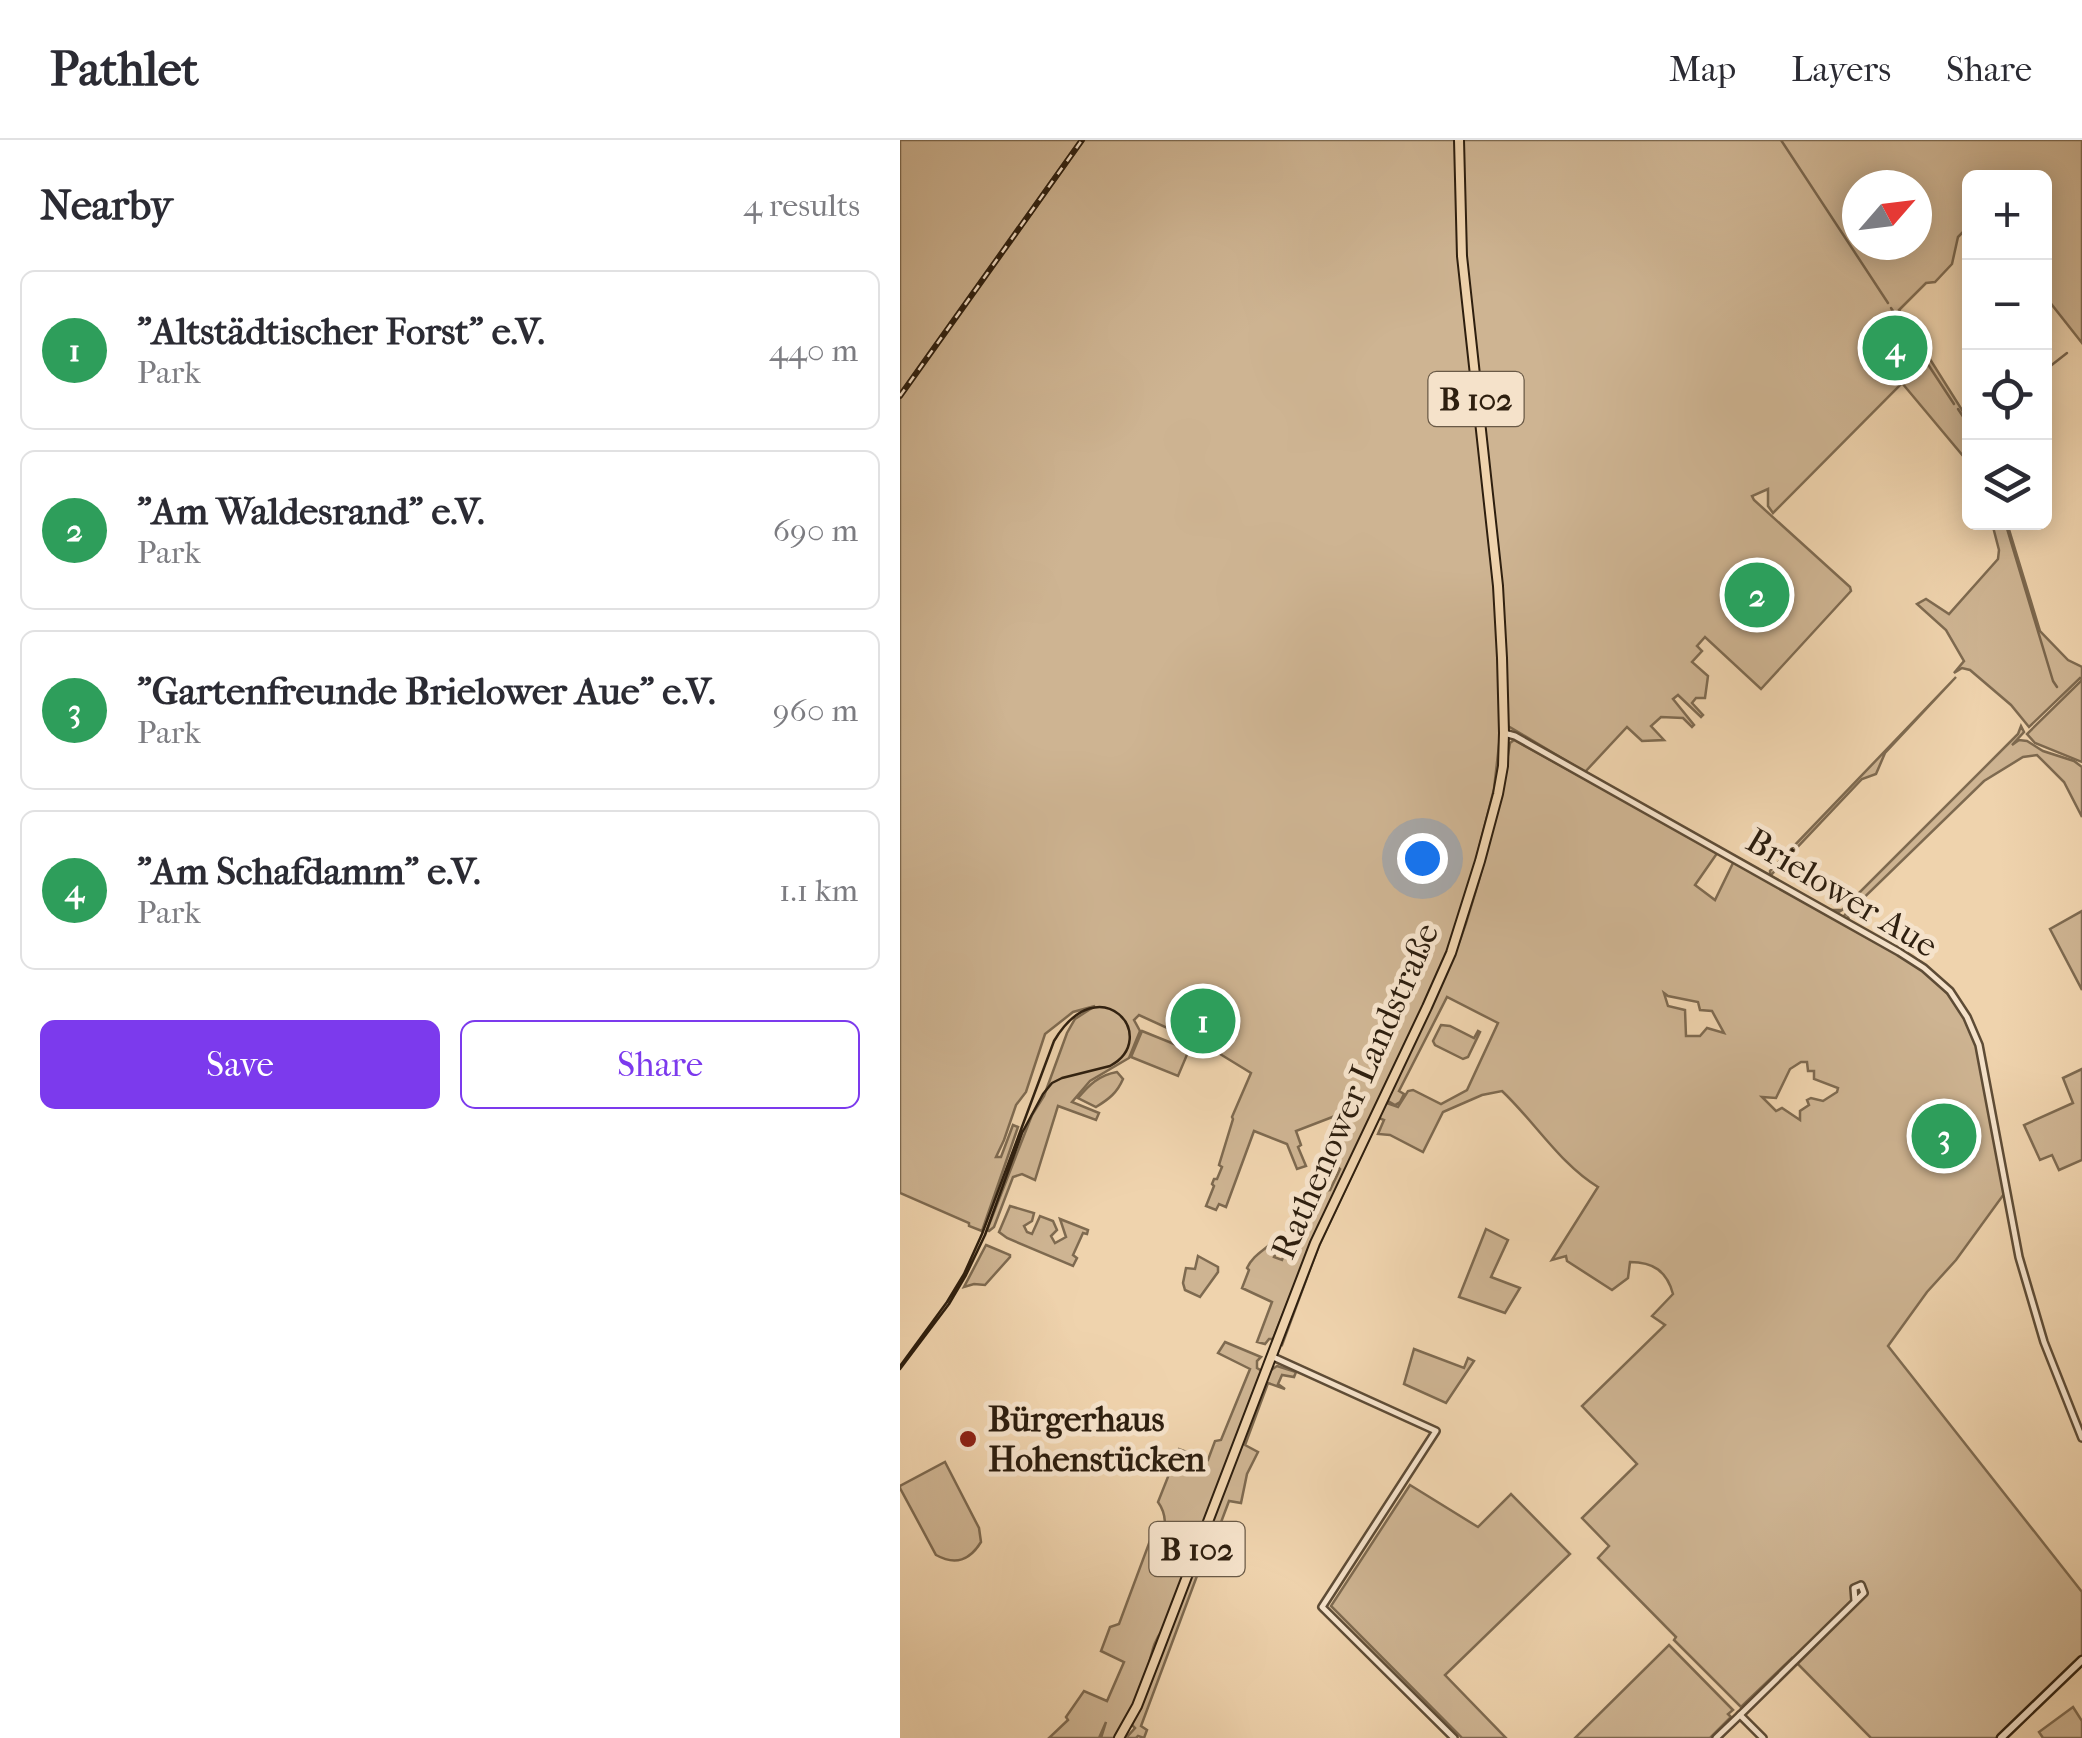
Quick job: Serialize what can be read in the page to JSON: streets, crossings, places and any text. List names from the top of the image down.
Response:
{
  "streets": {
    "main road": ["B 102", "Rathenower Landstraße"],
    "street": ["Brielower Aue"]
  },
  "crossings": [
    ["Brielower Aue", "Rathenower Landstraße"]
  ],
  "places": ["Bürgerhaus Hohenstücken"],
  "north": "top right",
  "page": {
    "header": "Pathlet",
    "nav": ["Map", "Layers", "Share"],
    "heading": ["Nearby", "4 results"],
    "map_buttons": ["+", "−"],
    "list": [
      {
        "mark": "1",
        "name": "\"Altstädtischer Forst\" e.V.",
        "note": "Park",
        "value": "440 m"
      },
      {
        "mark": "2",
        "name": "\"Am Waldesrand\" e.V.",
        "note": "Park",
        "value": "690 m"
      },
      {
        "mark": "3",
        "name": "\"Gartenfreunde Brielower Aue\" e.V.",
        "note": "Park",
        "value": "960 m"
      },
      {
        "mark": "4",
        "name": "\"Am Schafdamm\" e.V.",
        "note": "Park",
        "value": "1.1 km"
      }
    ],
    "pins": [
      "4",
      "2",
      "1",
      "3"
    ],
    "buttons": ["Save", "Share"]
  }
}
